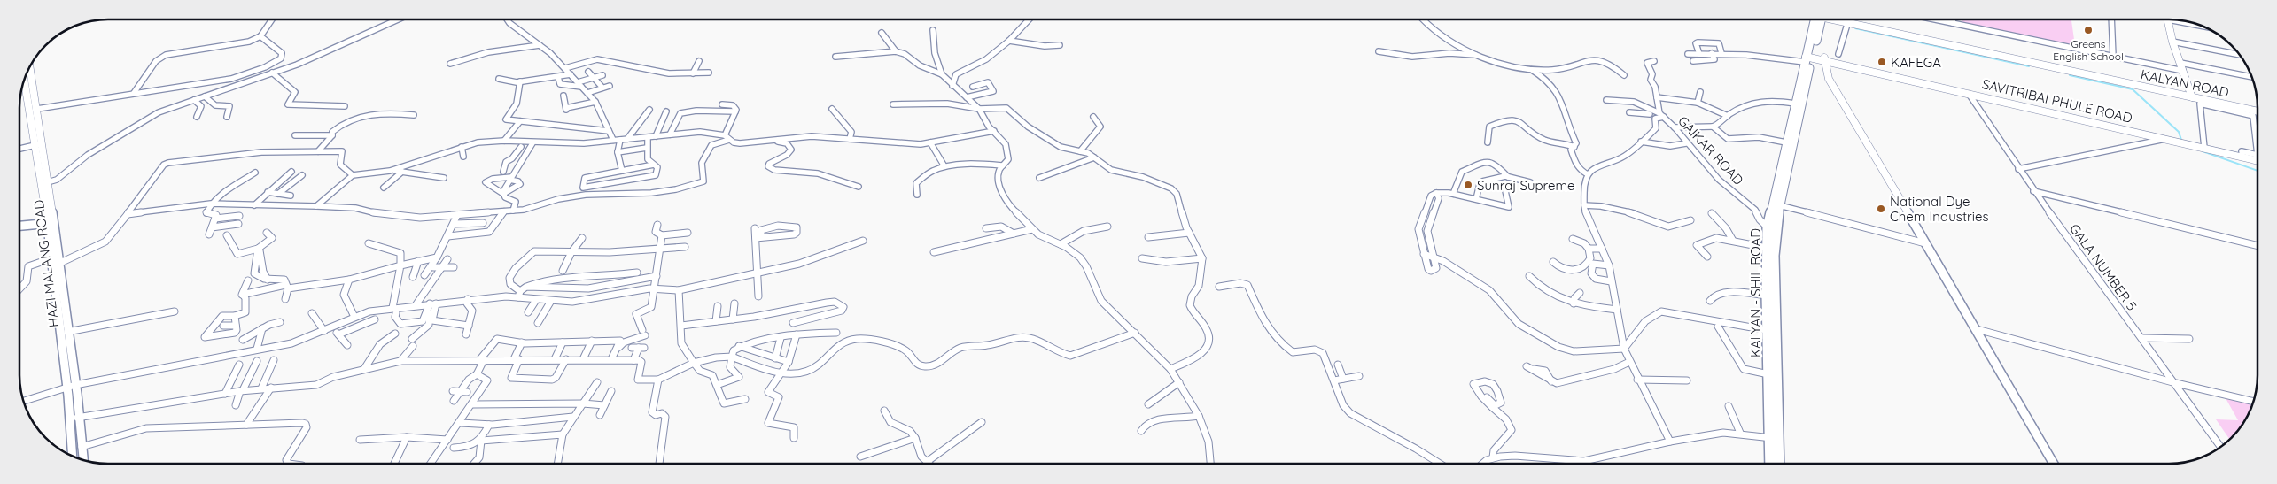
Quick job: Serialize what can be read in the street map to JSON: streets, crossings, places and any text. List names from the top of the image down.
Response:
{
  "streets": {
    "main road": [
      "KALYAN ROAD",
      "SAVITRIBAI PHULE ROAD",
      "HAZI MALANG ROAD",
      "KALYAN - SHIL ROAD"
    ],
    "street": ["GAIKAR ROAD", "GALA NUMBER 5"]
  },
  "crossings": [
    ["SAVITRIBAI PHULE ROAD", "GALA NUMBER 5"],
    ["SAVITRIBAI PHULE ROAD", "KALYAN - SHIL ROAD"],
    ["GAIKAR ROAD", "KALYAN - SHIL ROAD"]
  ],
  "places": [
    "Greens English School",
    "KAFEGA",
    "Sunraj Supreme",
    "National Dye Chem Industries"
  ]
}
